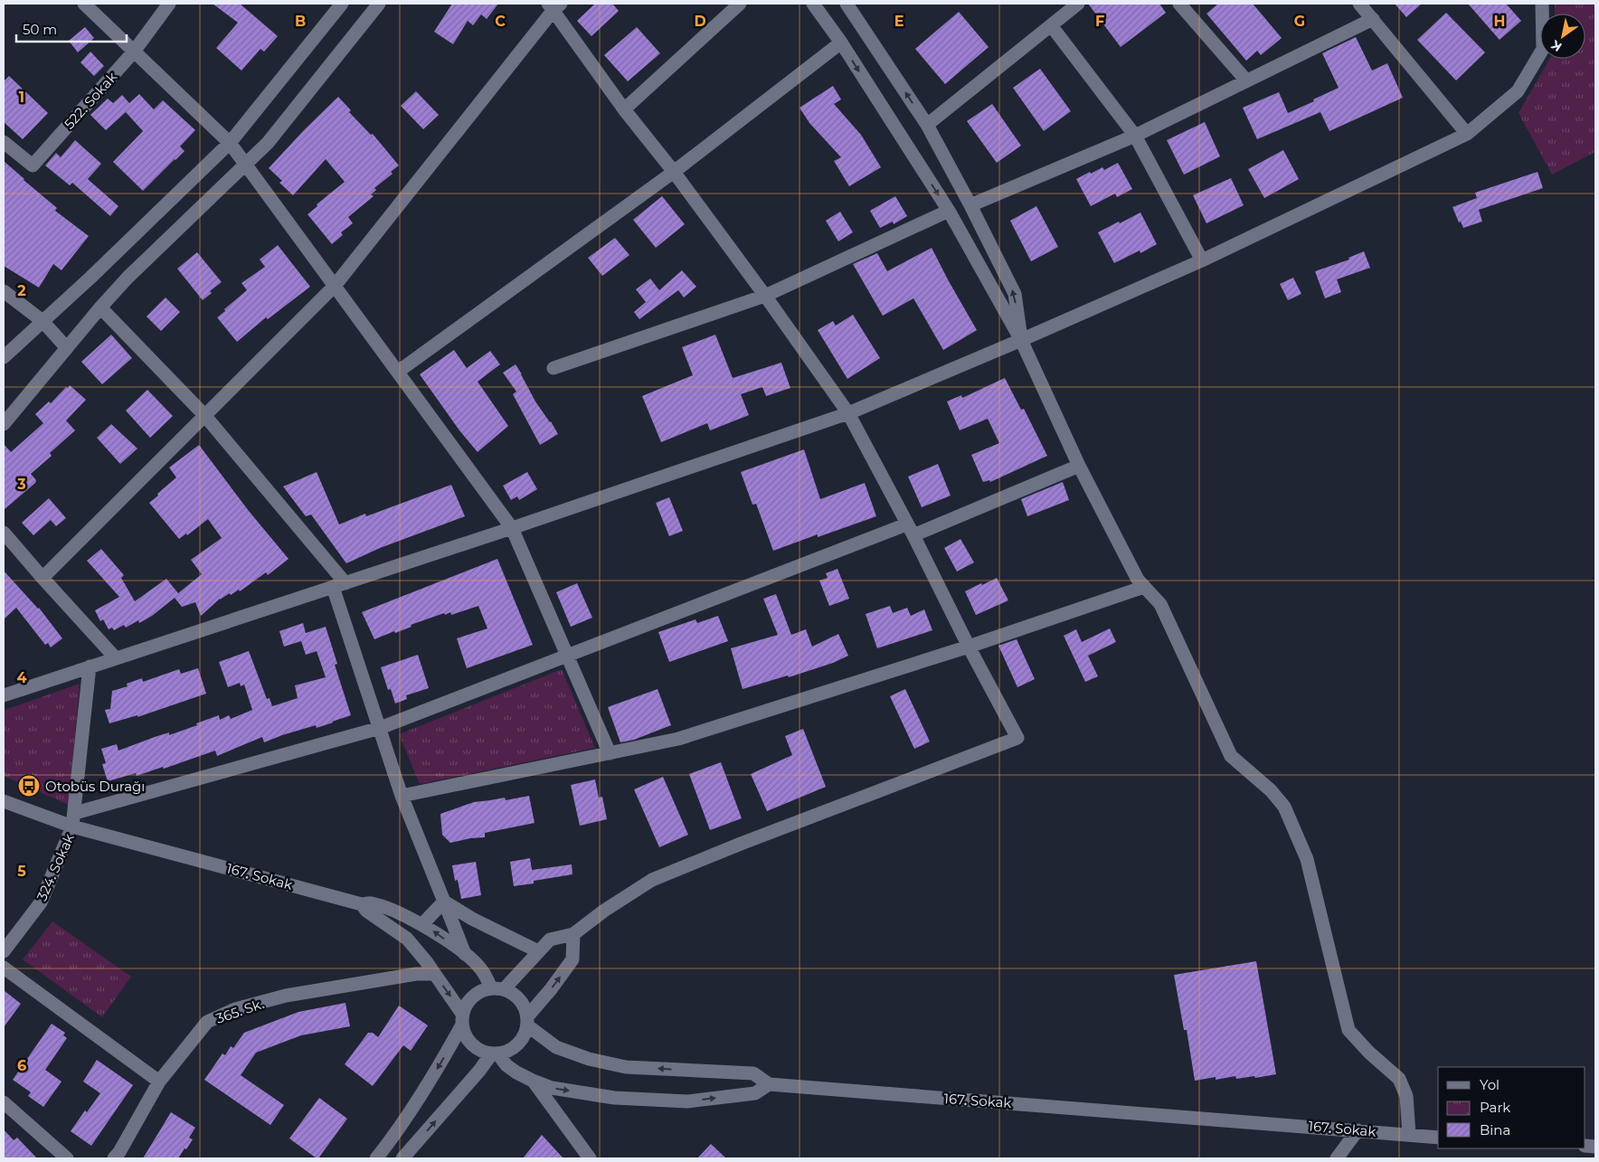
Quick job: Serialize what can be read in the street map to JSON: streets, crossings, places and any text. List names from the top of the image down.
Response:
{
  "streets": {
    "street": [
      "522. Sokak",
      "324. Sokak",
      "167. Sokak",
      "365. Sk."
    ]
  },
  "crossings": [
    ["324. Sokak", "167. Sokak"]
  ],
  "places": {
    "bus stop": ["Otobüs Durağı"]
  },
  "legend": ["Yol", "Park", "Bina"],
  "scale_bar": "50 m",
  "north": "bottom left",
  "grid": {
    "columns": [
      "B",
      "C",
      "D",
      "E",
      "F",
      "G",
      "H"
    ],
    "rows": [
      "1",
      "2",
      "3",
      "4",
      "5",
      "6"
    ]
  }
}
